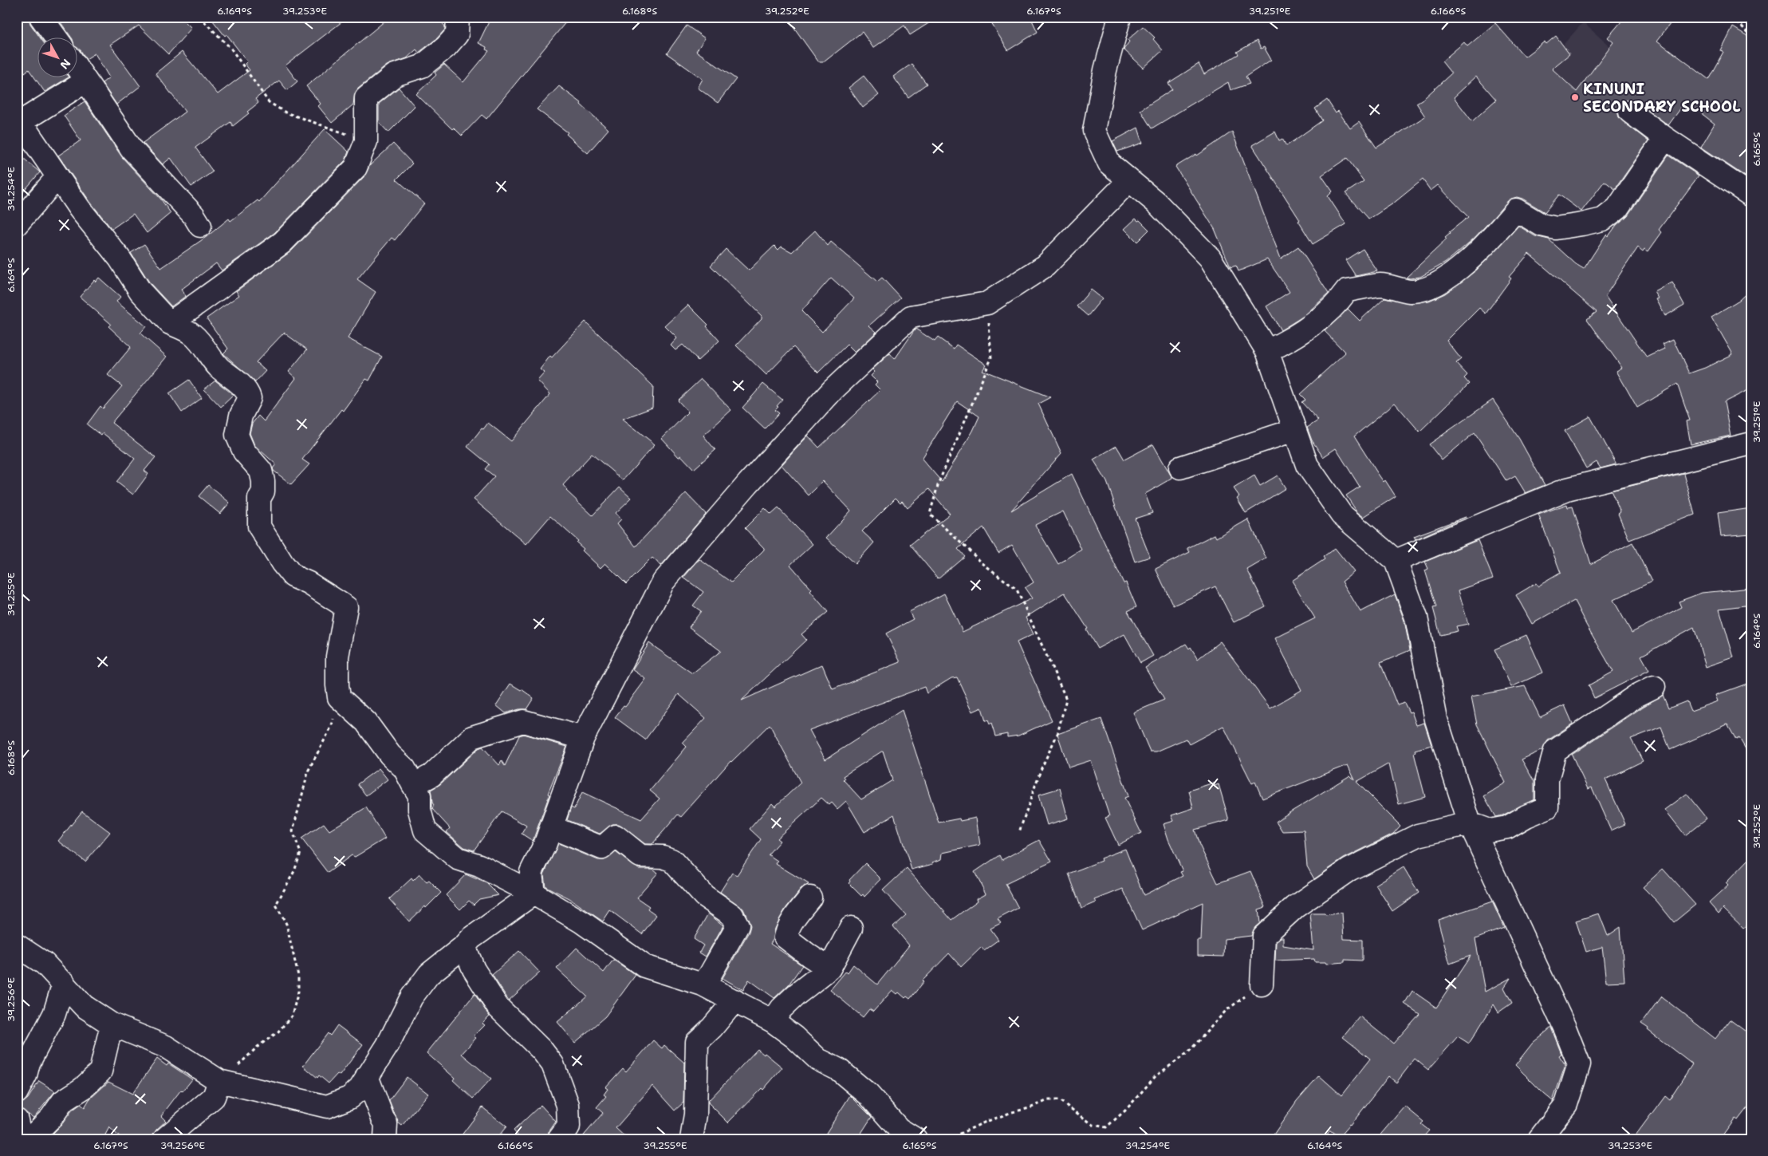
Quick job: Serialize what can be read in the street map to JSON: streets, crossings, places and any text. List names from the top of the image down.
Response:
{
  "places": ["KINUNI SECONDARY SCHOOL"],
  "north": "bottom right",
  "coordinates": [
    "6.169°S",
    "39.253°E",
    "6.168°S",
    "39.252°E",
    "6.167°S",
    "39.251°E",
    "6.166°S",
    "6.165°S",
    "39.254°E",
    "39.255°E",
    "6.164°S",
    "39.256°E"
  ]
}
